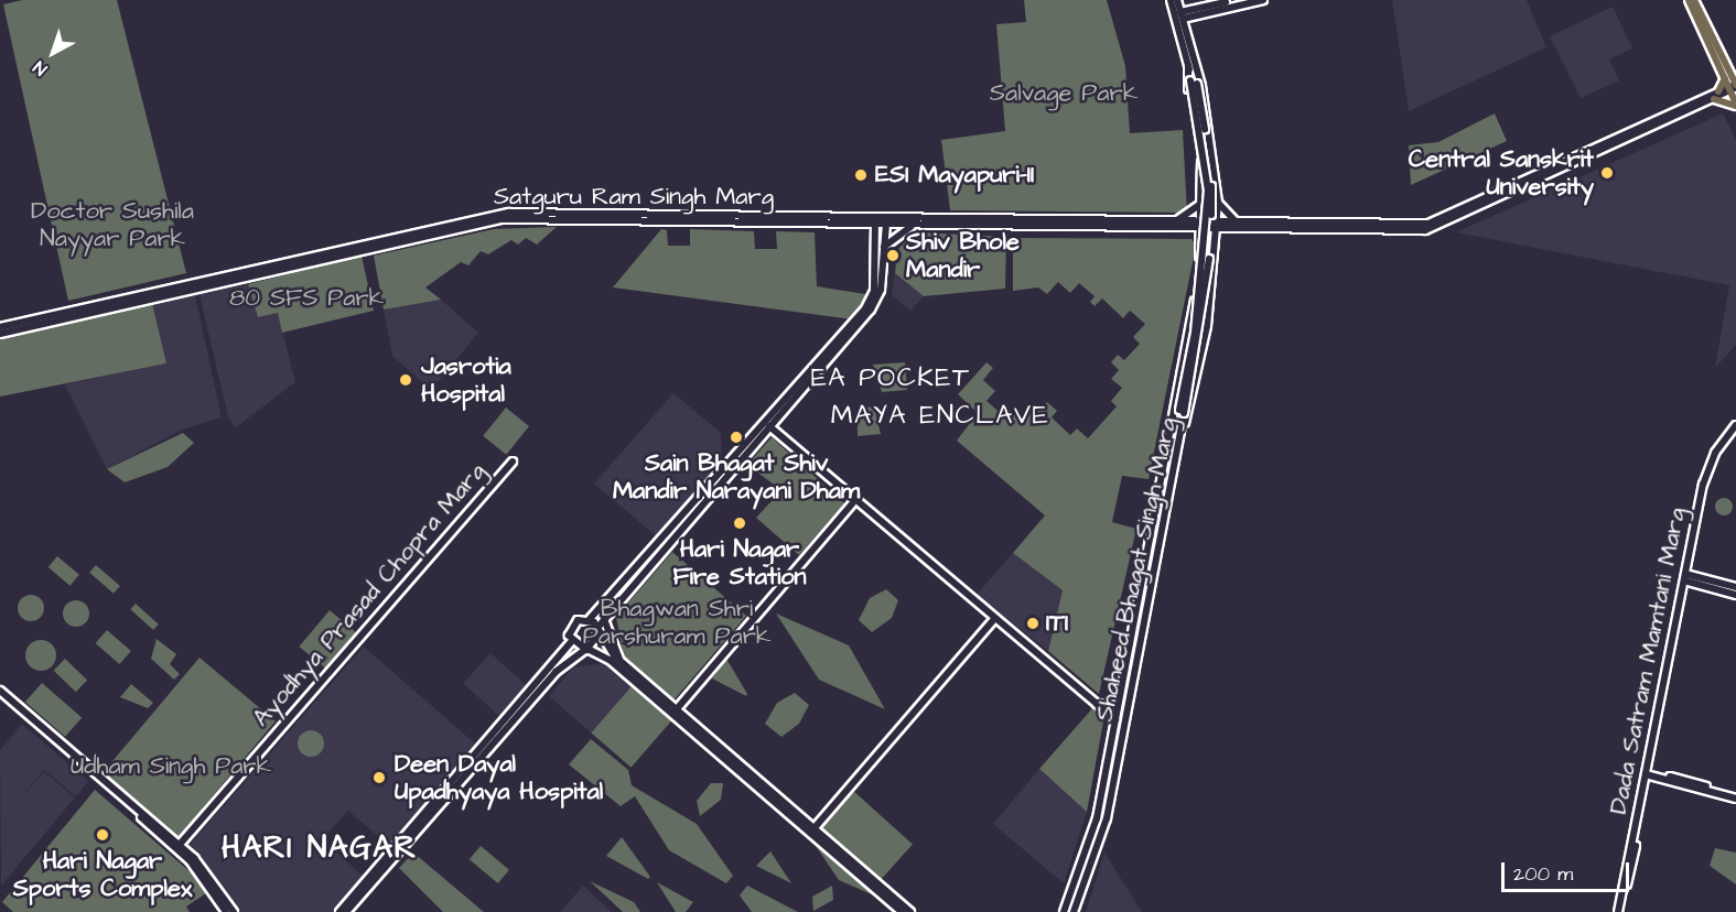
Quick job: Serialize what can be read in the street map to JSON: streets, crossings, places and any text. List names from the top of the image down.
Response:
{
  "streets": {
    "street": [
      "Satguru Ram Singh Marg",
      "Shaheed Bhagat Singh Marg",
      "Ayodhya Prasad Chopra Marg",
      "Dada Satram Mamtani Marg"
    ]
  },
  "crossings": [
    ["Satguru Ram Singh Marg", "Shaheed Bhagat Singh Marg"]
  ],
  "districts": ["EA POCKET", "MAYA ENCLAVE", "HARI NAGAR"],
  "parks": [
    "Salvage Park",
    "Doctor Sushila Nayyar Park",
    "80 SFS Park",
    "Bhagwan Shri Parshuram Park",
    "Udham Singh Park"
  ],
  "places": [
    "Central Sanskrit University",
    "ESI Mayapuri-II",
    "Shiv Bhole Mandir",
    "Jasrotia Hospital",
    "Sain Bhagat Shiv Mandir Narayani Dham",
    "Hari Nagar Fire Station",
    "ITI",
    "Deen Dayal Upadhyaya Hospital",
    "Hari Nagar Sports Complex"
  ],
  "scale_bar": "200 m",
  "north": "bottom left"
}
